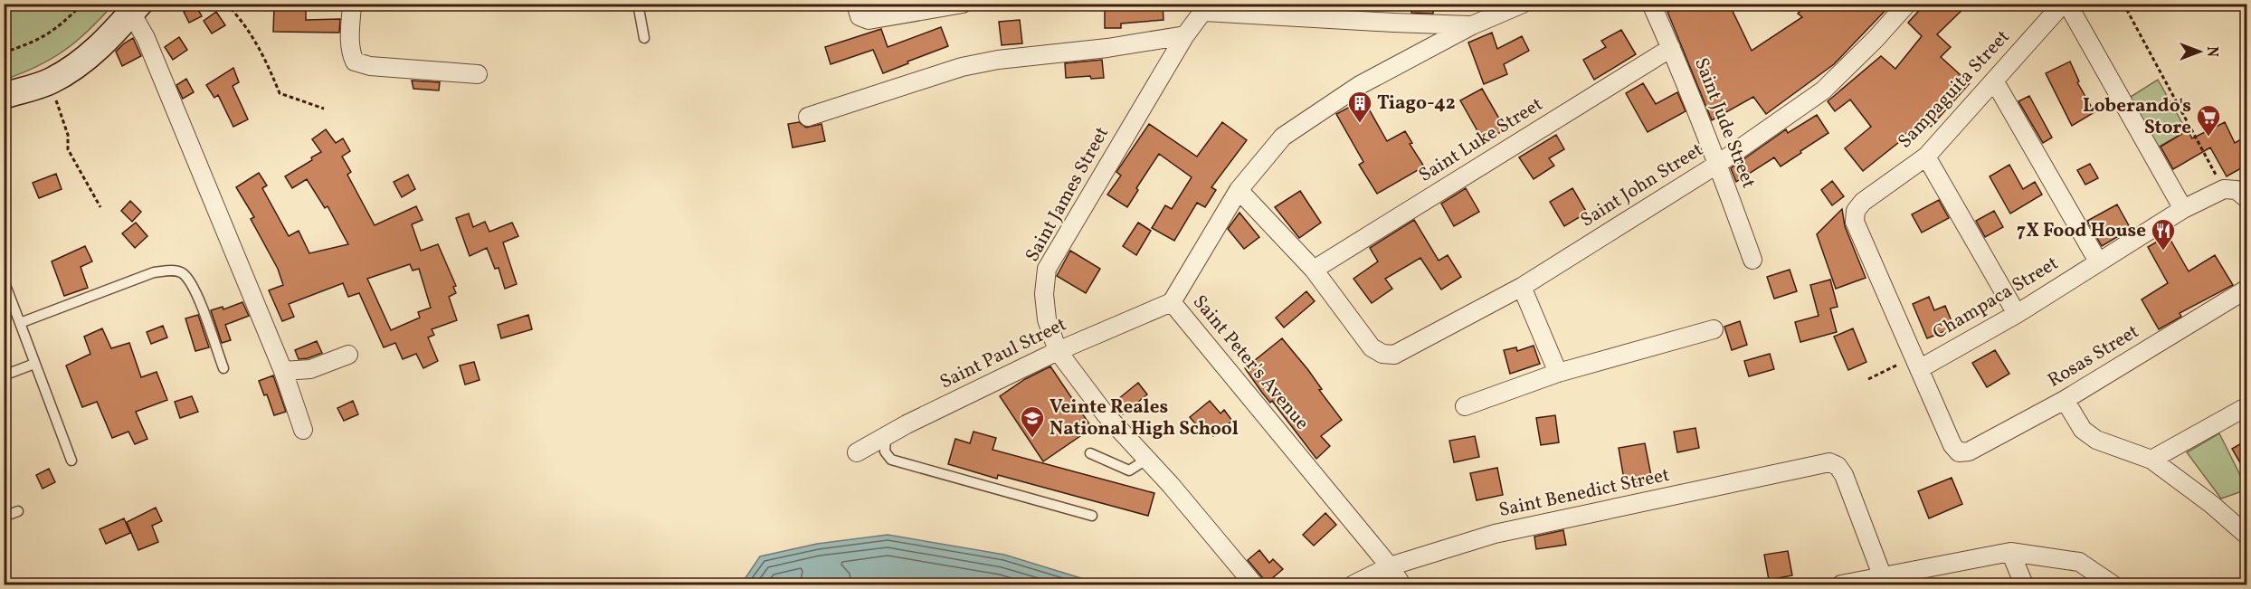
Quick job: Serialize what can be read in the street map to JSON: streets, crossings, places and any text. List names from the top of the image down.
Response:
{
  "streets": {
    "street": [
      "Sampaguita Street",
      "Saint Jude Street",
      "Saint Luke Street",
      "Saint John Street",
      "Saint James Street",
      "Champaca Street",
      "Saint Paul Street",
      "Rosas Street",
      "Saint Peter's Avenue",
      "Saint Benedict Street"
    ]
  },
  "crossings": [
    ["Sampaguita Street", "Champaca Street"],
    ["Sampaguita Street", "Rosas Street"],
    ["Saint Jude Street", "Saint Luke Street"],
    ["Saint Jude Street", "Saint John Street"],
    ["Saint Luke Street", "Saint John Street"],
    ["Saint James Street", "Saint Paul Street"],
    ["Champaca Street", "Rosas Street"],
    ["Saint Paul Street", "Saint Peter's Avenue"],
    ["Saint Peter's Avenue", "Saint Benedict Street"]
  ],
  "places": {
    "building": ["Tiago-42"],
    "supermarket": ["Loberando's Store"],
    "restaurant": ["7X Food House"],
    "school or university": ["Veinte Reales National High School"]
  },
  "north": "right"
}
